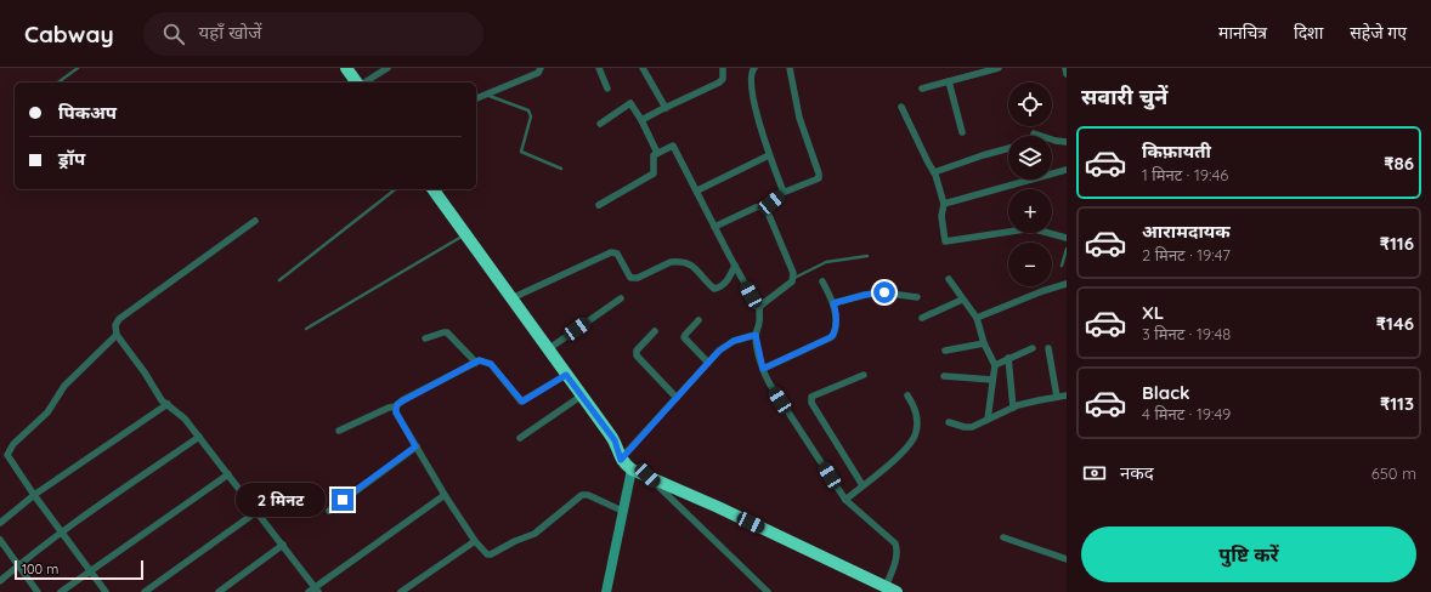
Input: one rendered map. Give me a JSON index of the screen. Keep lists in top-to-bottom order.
{
  "scale_bar": "100 m",
  "page": {
    "header": "Cabway",
    "search": "यहाँ खोजें",
    "nav": ["मानचित्र", "दिशा", "सहेजे गए"],
    "heading": "सवारी चुनें",
    "map_buttons": ["+", "−"],
    "banner": ["पिकअप", "ड्रॉप"],
    "list": [
      {
        "name": "किफ़ायती",
        "note": "1 मिनट · 19:46",
        "value": "₹86"
      },
      {
        "name": "आरामदायक",
        "note": "2 मिनट · 19:47",
        "value": "₹116"
      },
      {
        "name": "XL",
        "note": "3 मिनट · 19:48",
        "value": "₹146"
      },
      {
        "name": "Black",
        "note": "4 मिनट · 19:49",
        "value": "₹113"
      }
    ],
    "pay": ["नकद", "650 m"],
    "bubble": "2 मिनट",
    "buttons": "पुष्टि करें",
    "scale": "100 m"
  }
}
